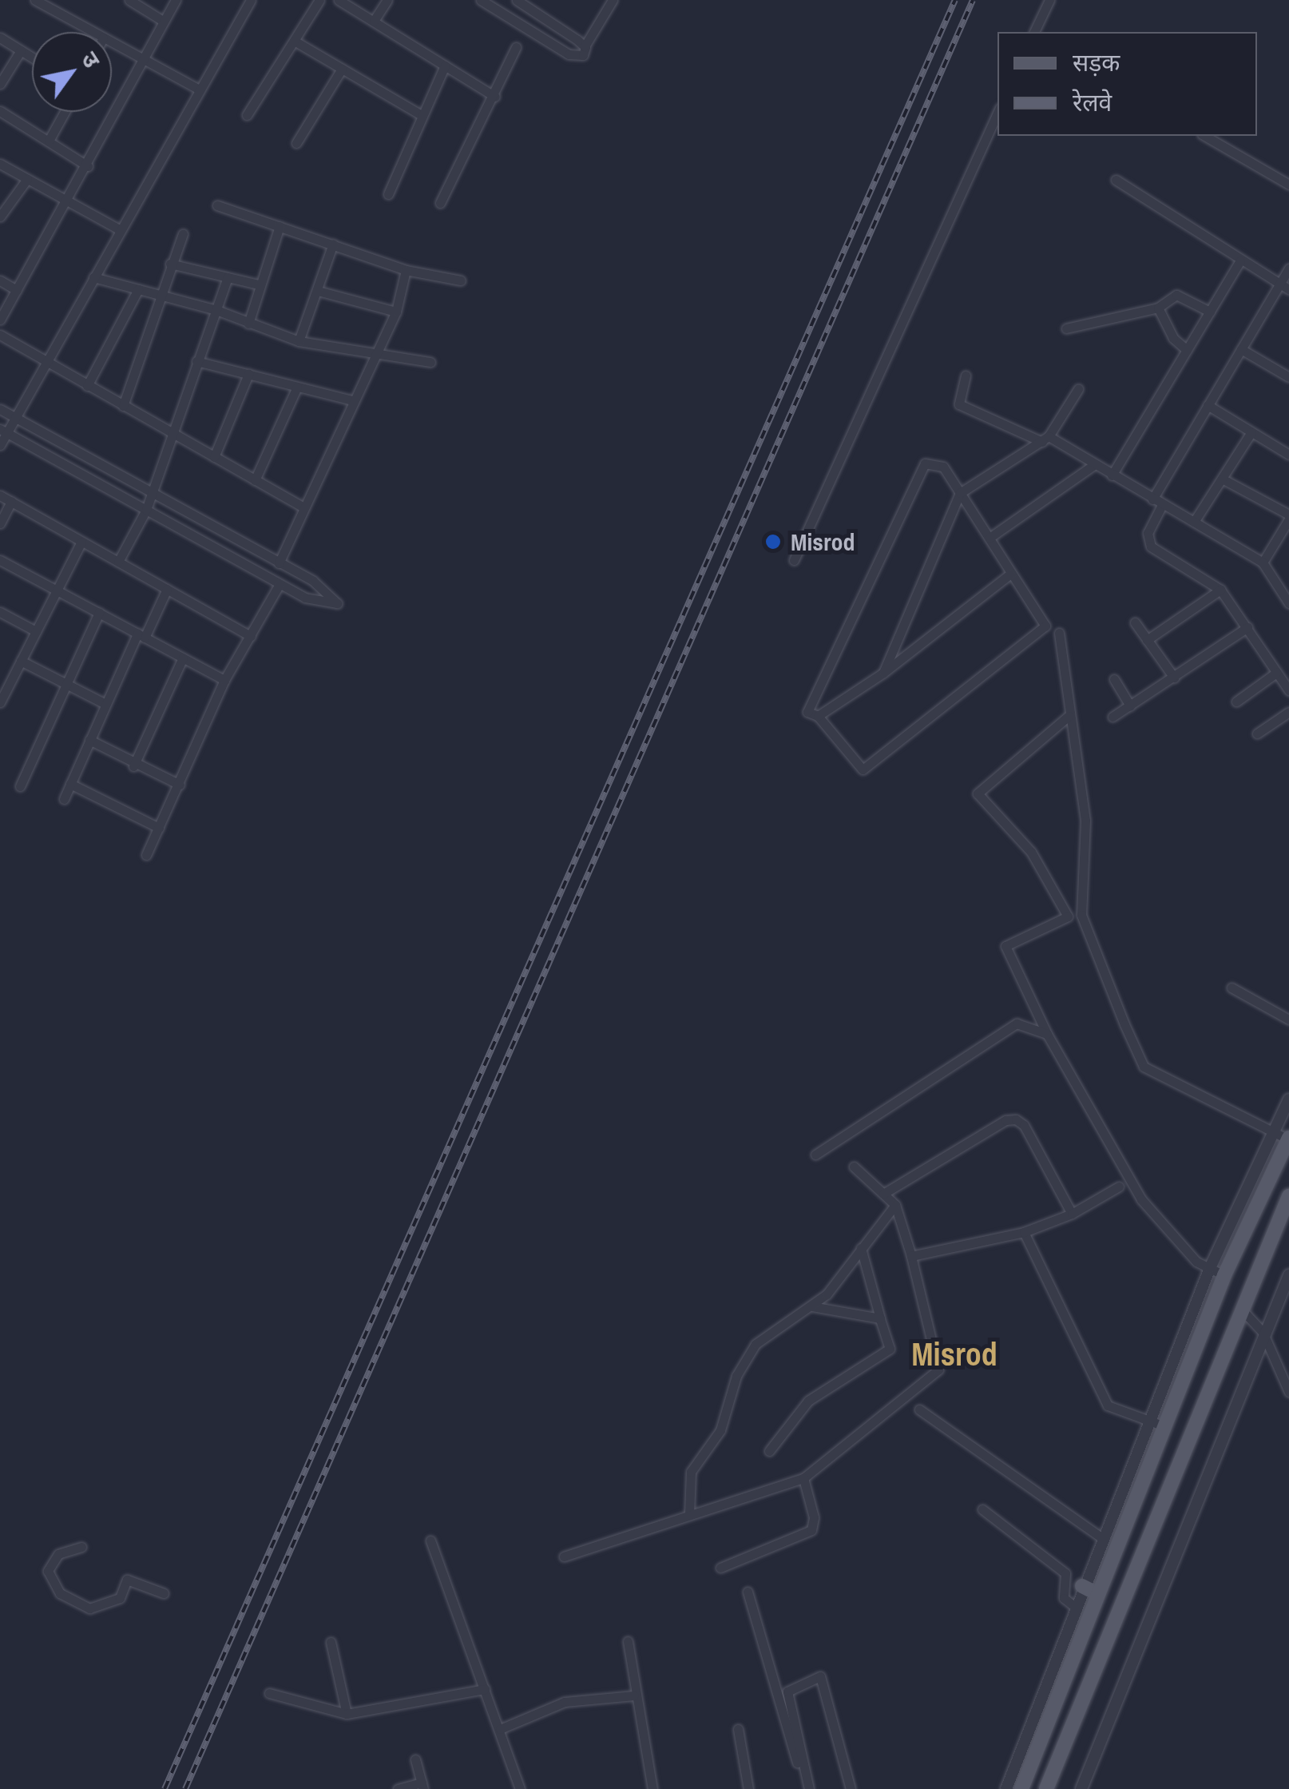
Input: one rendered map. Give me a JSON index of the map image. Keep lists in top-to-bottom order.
{
  "districts": ["Misrod"],
  "places": ["Misrod"],
  "legend": ["सड़क", "रेलवे"],
  "north": "top right"
}
